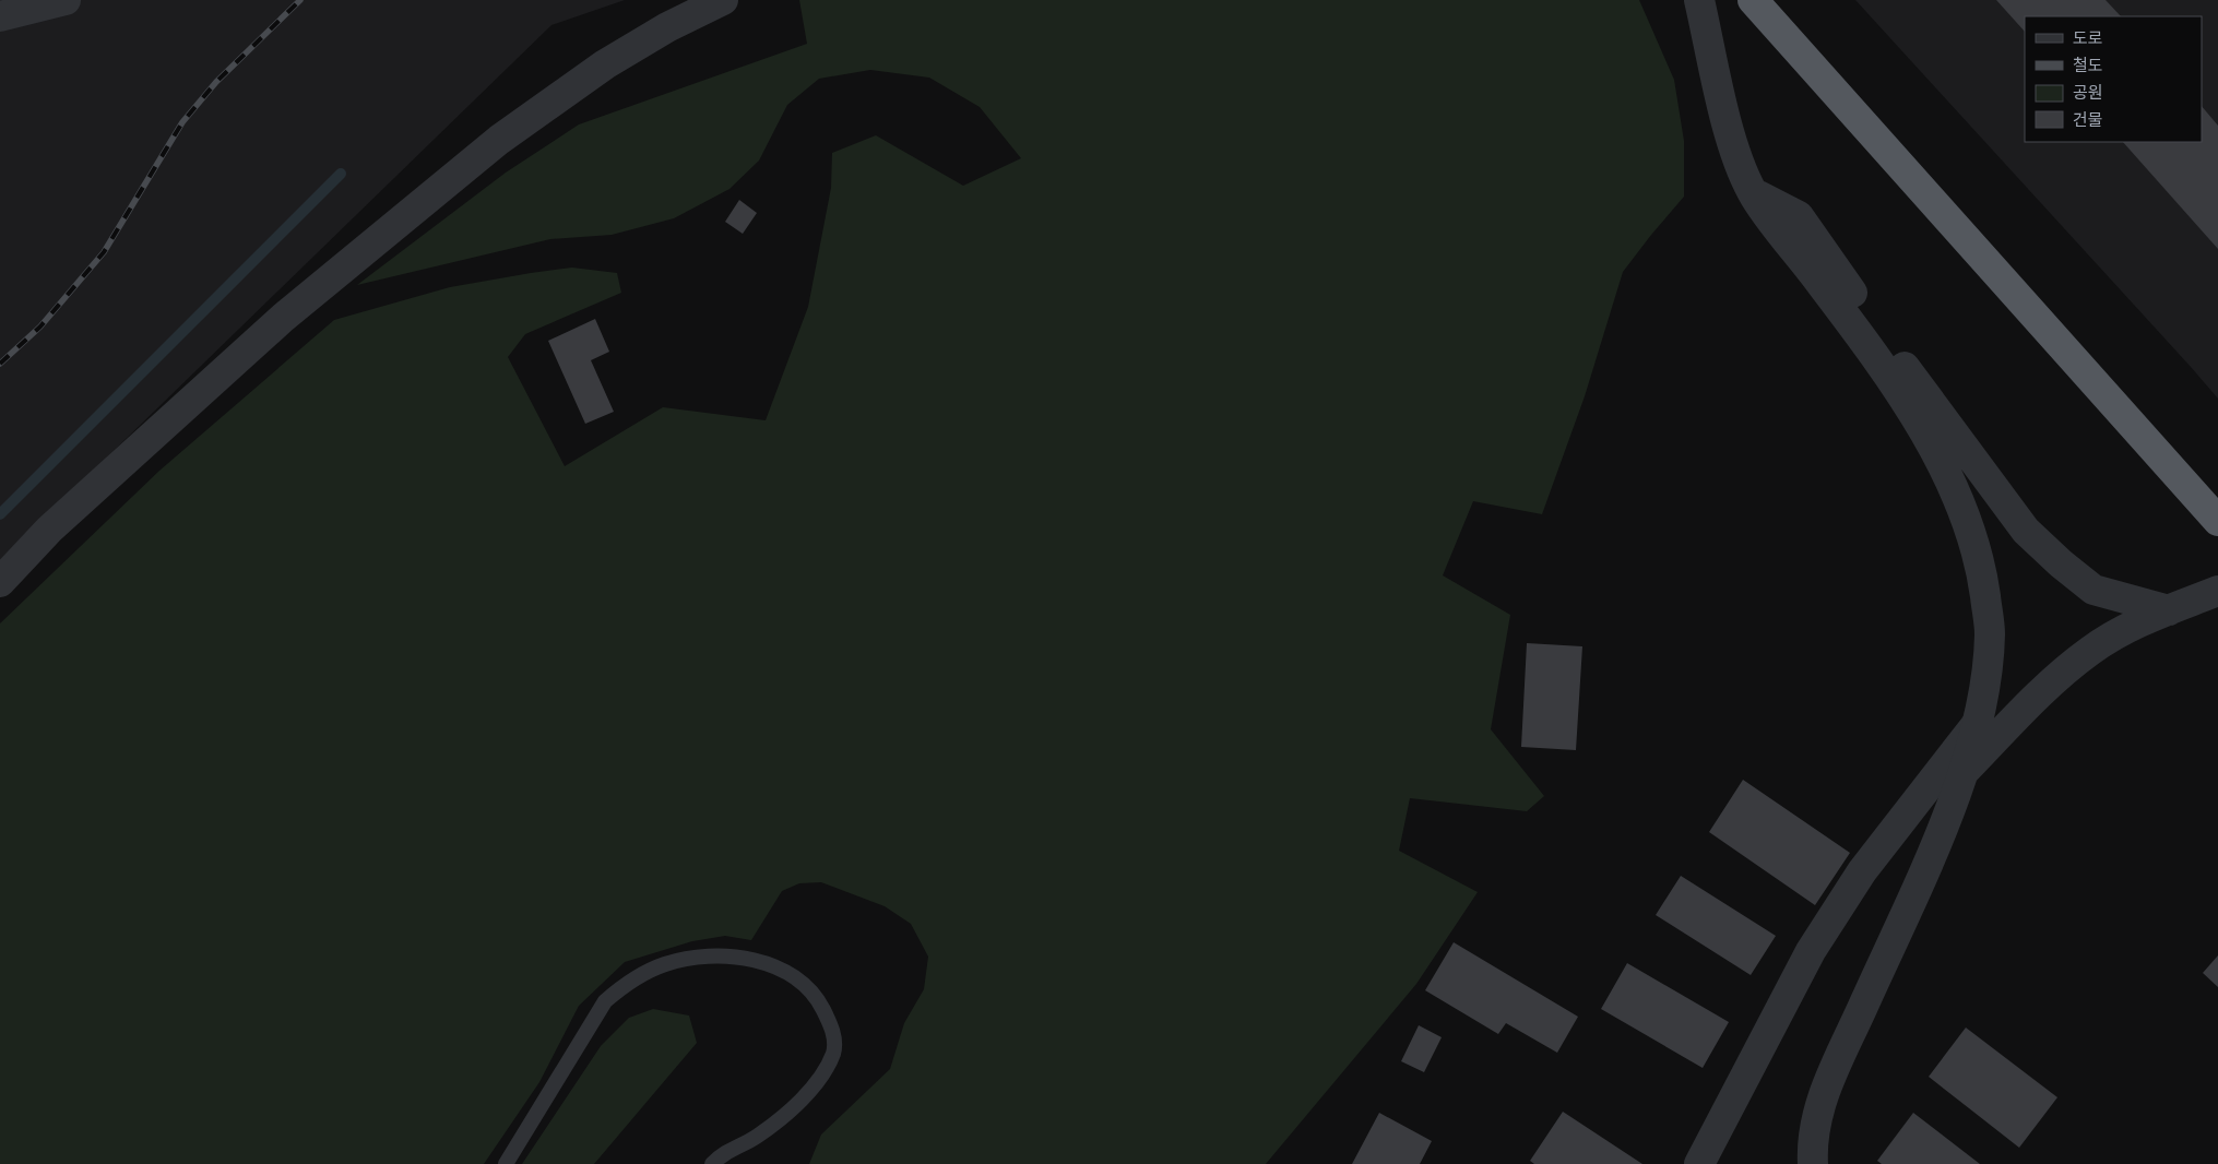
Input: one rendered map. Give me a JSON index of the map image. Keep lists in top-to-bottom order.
{
  "legend": [
    "도로",
    "철도",
    "공원",
    "건물"
  ]
}
